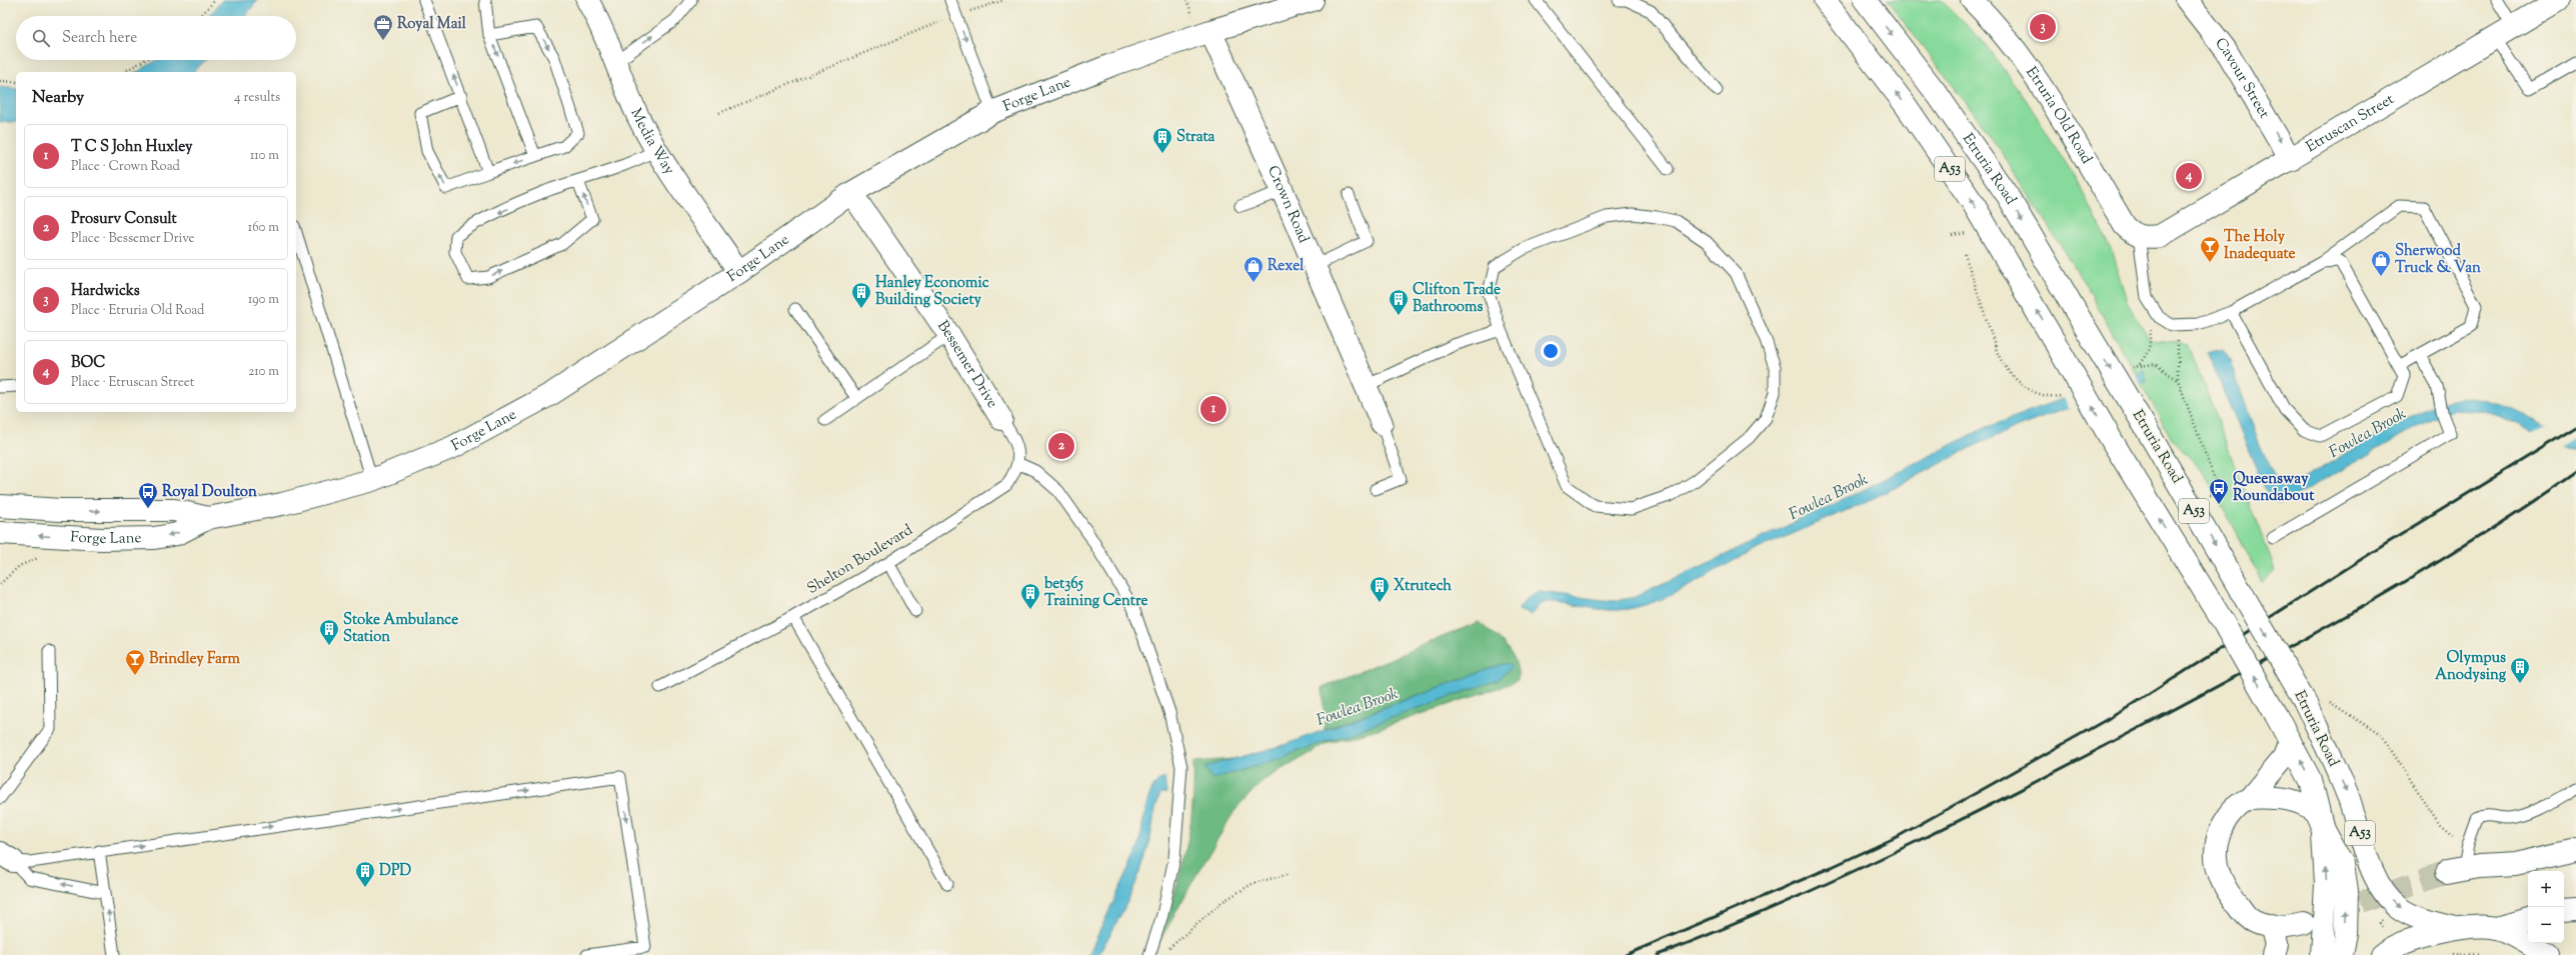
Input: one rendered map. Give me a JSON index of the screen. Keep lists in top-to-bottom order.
{
  "streets": {
    "main road": [
      "Cavour Street",
      "Forge Lane",
      "Etruria Old Road",
      "Etruscan Street",
      "Media Way",
      "A53",
      "Etruria Road",
      "Crown Road",
      "Bessemer Drive"
    ],
    "lane": ["Shelton Boulevard"]
  },
  "crossings": [
    ["Cavour Street", "Etruscan Street"],
    ["Forge Lane", "Media Way"],
    ["Forge Lane", "Crown Road"],
    ["Forge Lane", "Bessemer Drive"],
    ["Etruria Old Road", "Etruscan Street"],
    ["A53", "Etruria Road"]
  ],
  "one_way": ["Cavour Street"],
  "water": ["Fowlea Brook"],
  "places": {
    "office": ["Royal Mail"],
    "building": [
      "Strata",
      "Hanley Economic Building Society",
      "Clifton Trade Bathrooms",
      "Xtrutech",
      "bet365 Training Centre",
      "Stoke Ambulance Station",
      "Olympus Anodysing",
      "DPD"
    ],
    "bar": ["The Holy Inadequate", "Brindley Farm"],
    "shop": ["Sherwood Truck & Van", "Rexel"],
    "bus stop": ["Queensway Roundabout", "Royal Doulton"]
  },
  "page": {
    "pins": [
      "3",
      "4",
      "1",
      "2"
    ],
    "search": "Search here",
    "heading": ["Nearby", "4 results"],
    "list": [
      {
        "mark": "1",
        "name": "T C S John Huxley",
        "note": "Place · Crown Road",
        "value": "110 m"
      },
      {
        "mark": "2",
        "name": "Prosurv Consult",
        "note": "Place · Bessemer Drive",
        "value": "160 m"
      },
      {
        "mark": "3",
        "name": "Hardwicks",
        "note": "Place · Etruria Old Road",
        "value": "190 m"
      },
      {
        "mark": "4",
        "name": "BOC",
        "note": "Place · Etruscan Street",
        "value": "210 m"
      }
    ],
    "map_buttons": ["+", "−"]
  }
}
